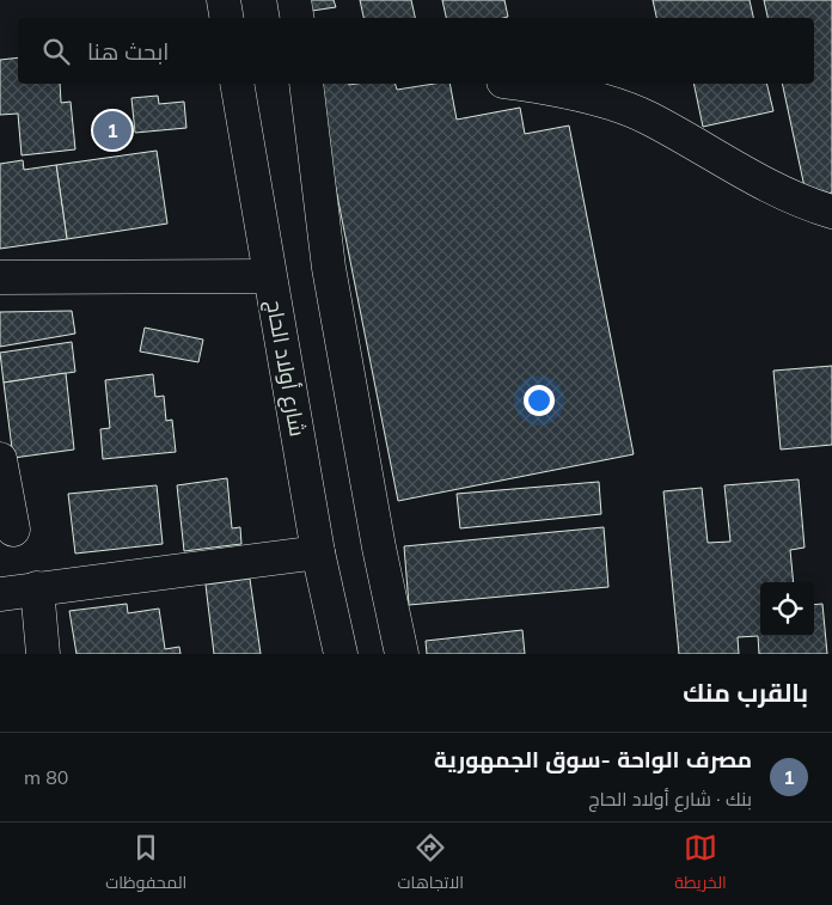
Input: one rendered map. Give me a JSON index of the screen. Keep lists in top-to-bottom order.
{
  "streets": {
    "main road": ["شارع أولاد الحاج"]
  },
  "page": {
    "search": "ابحث هنا",
    "pins": "1",
    "heading": "بالقرب منك",
    "list": [
      {
        "mark": "1",
        "name": "مصرف الواحة -سوق الجمهورية",
        "note": "بنك · شارع أولاد الحاج",
        "value": "80 m"
      }
    ],
    "nav": ["الخريطة", "الاتجاهات", "المحفوظات"]
  }
}
